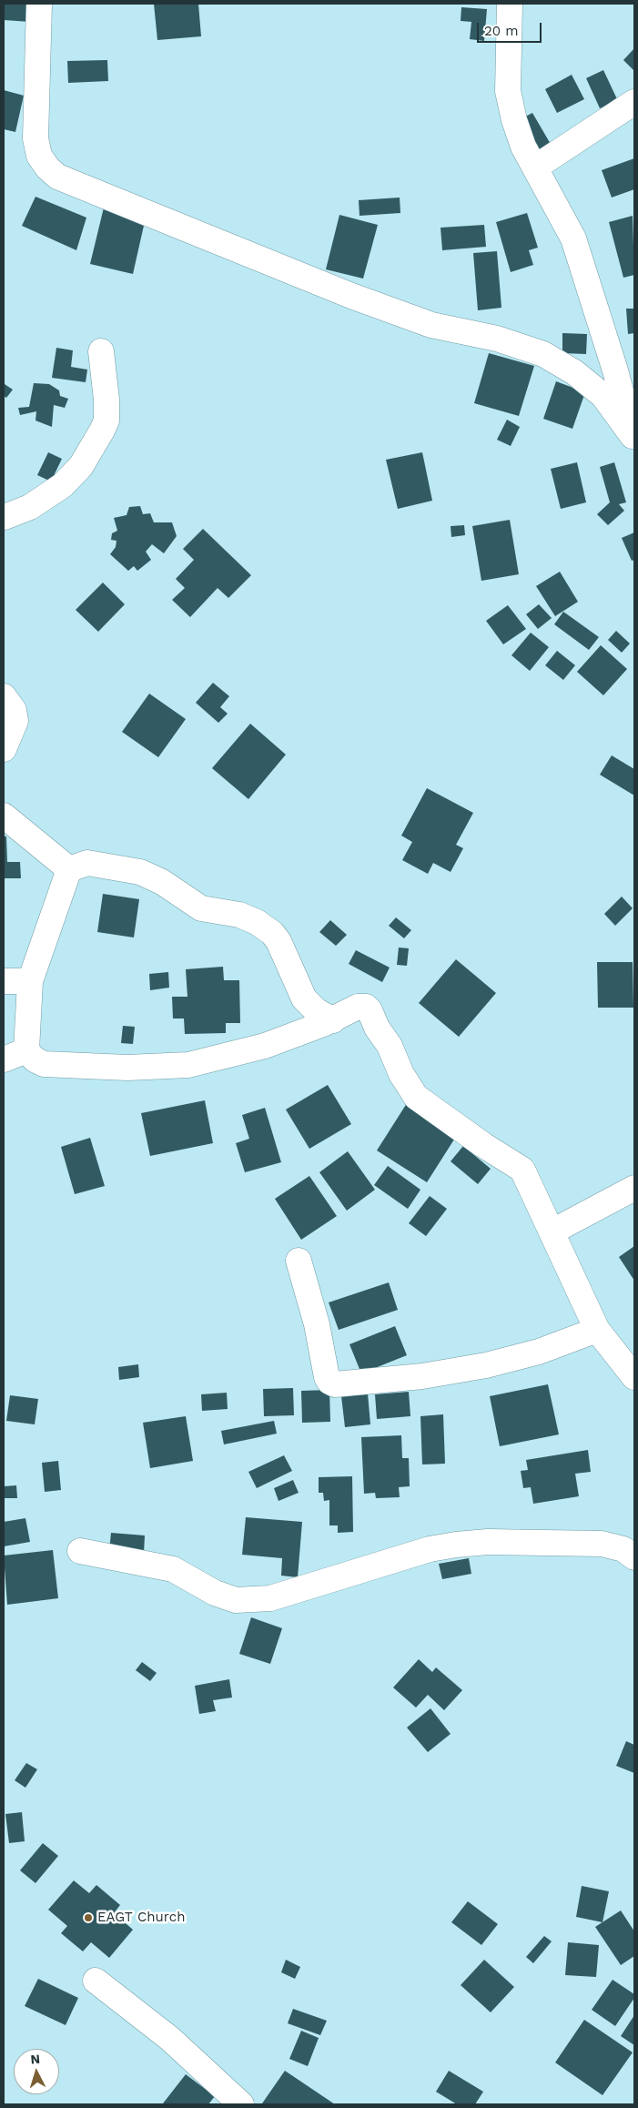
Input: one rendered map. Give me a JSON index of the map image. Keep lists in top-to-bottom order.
{
  "places": ["EAGT Church"],
  "scale_bar": "20 m",
  "north": "top"
}
